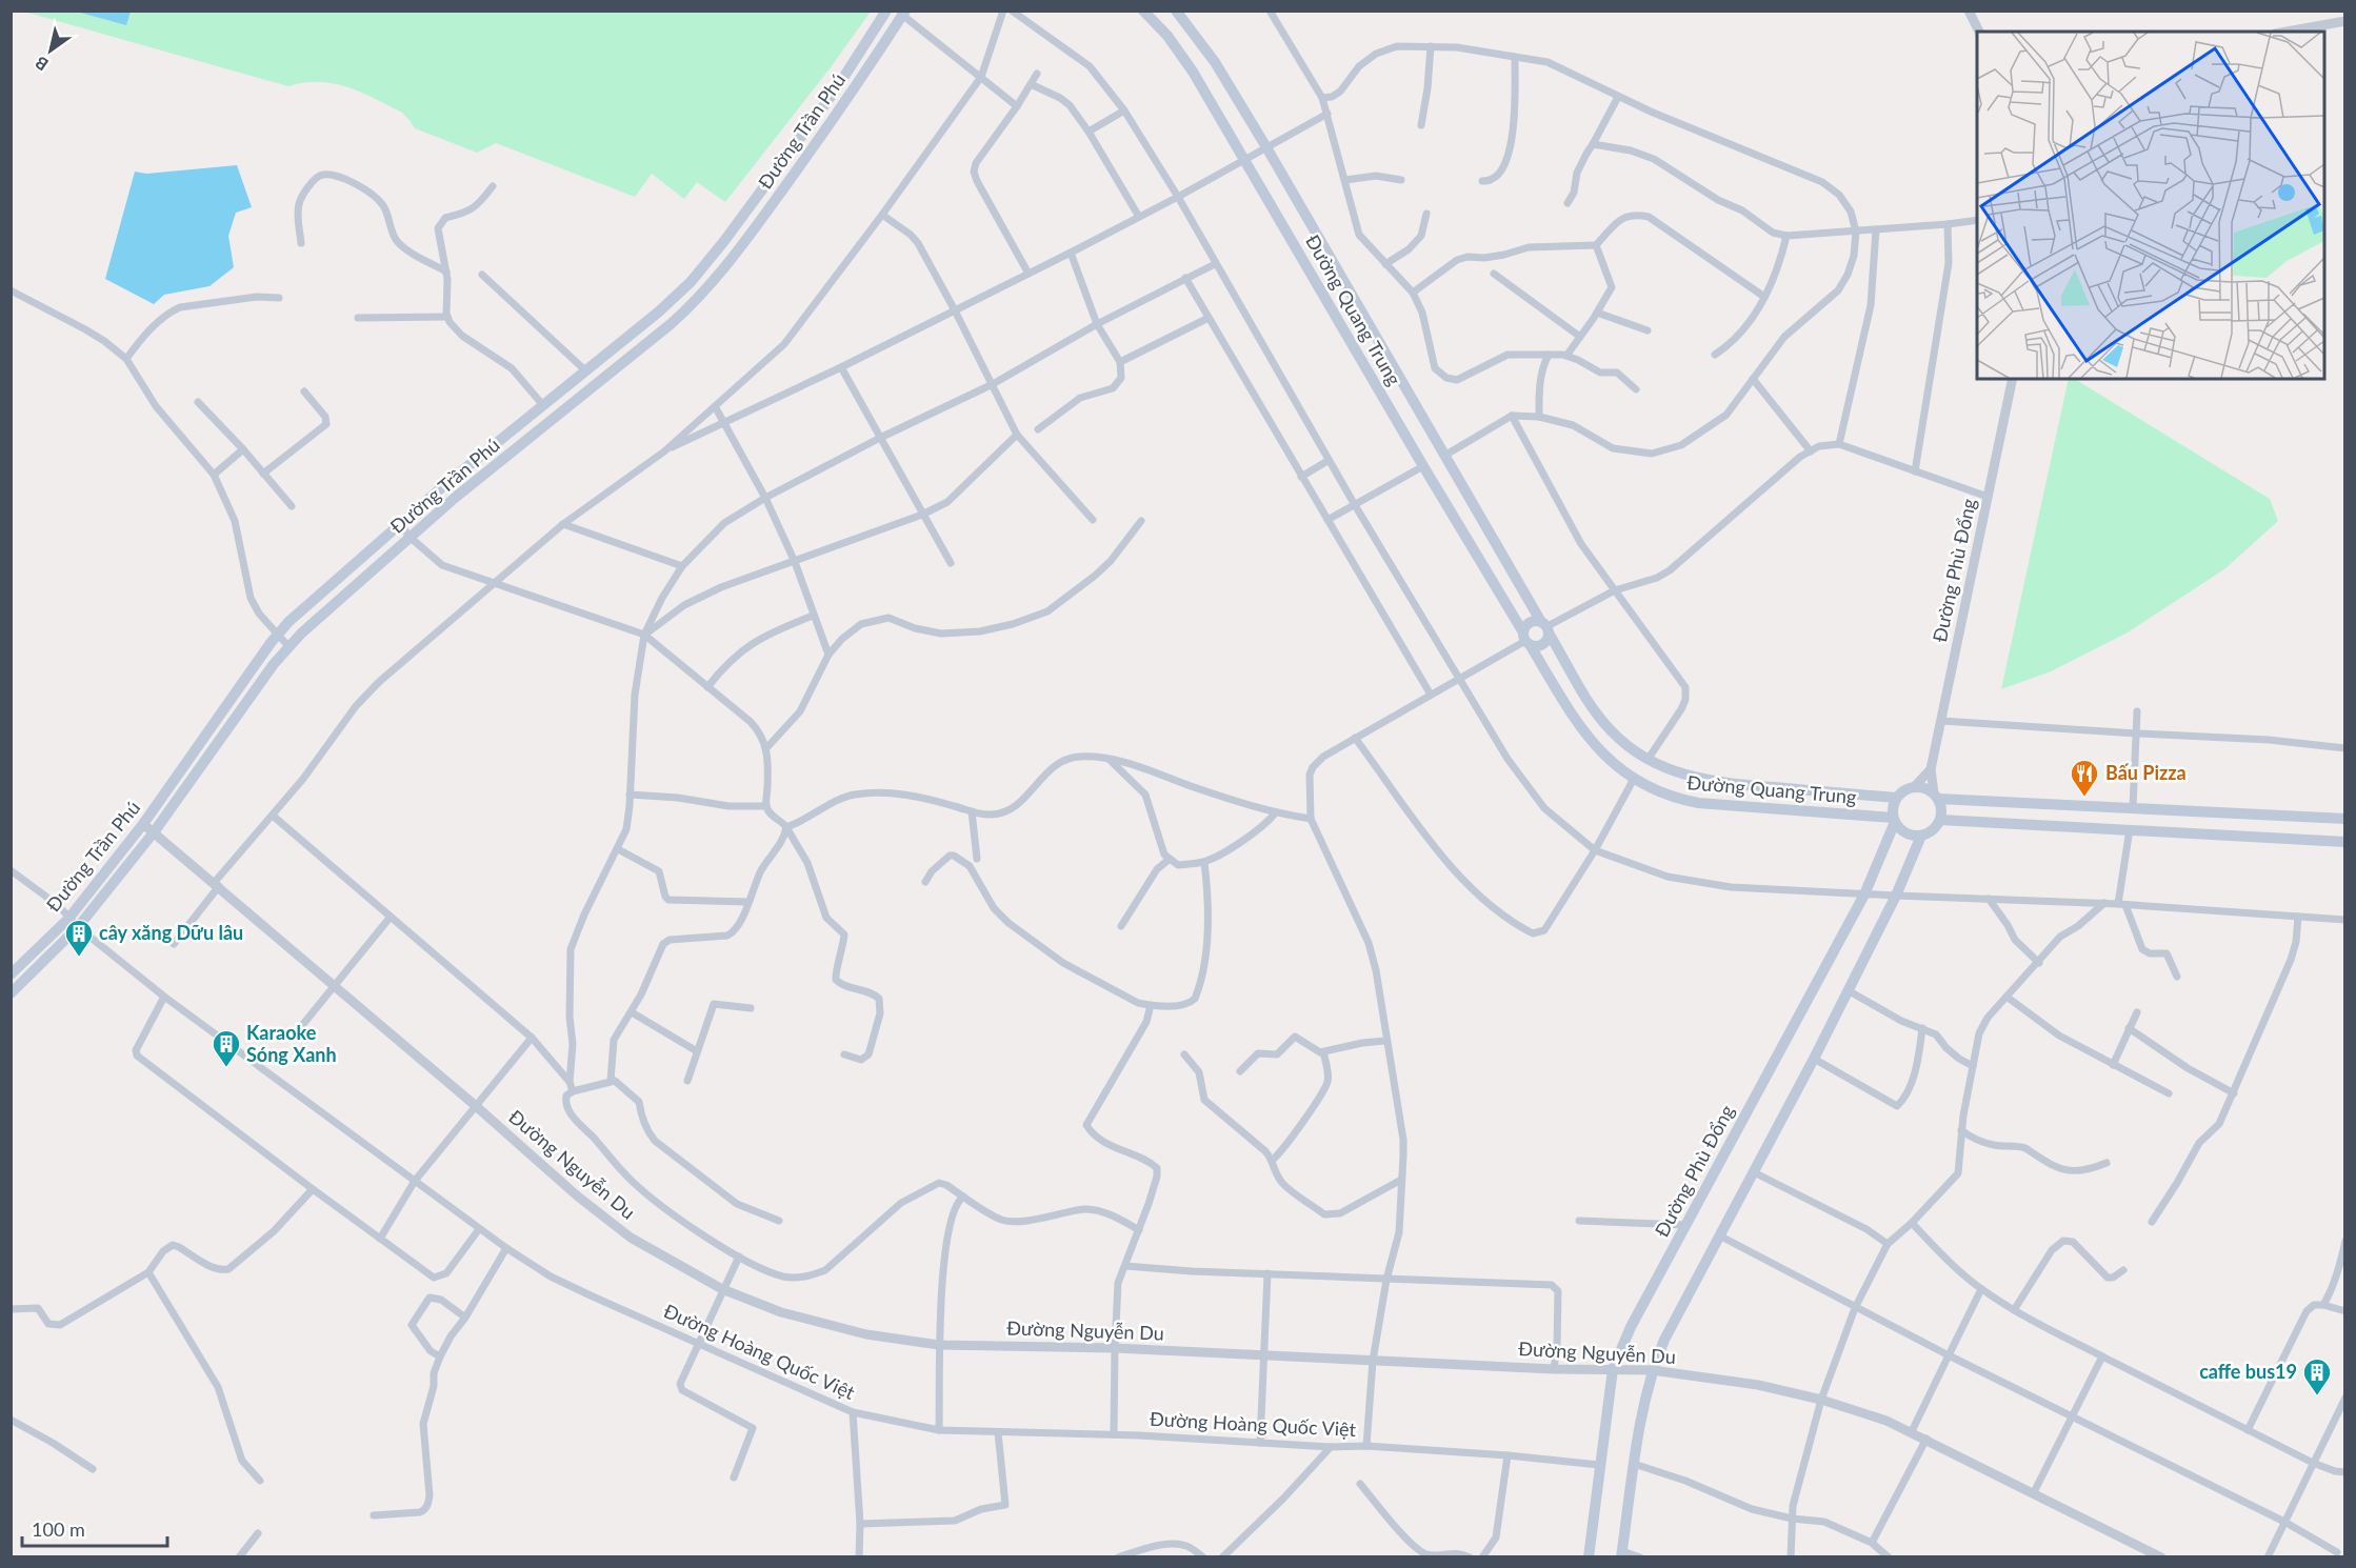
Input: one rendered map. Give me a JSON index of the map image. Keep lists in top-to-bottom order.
{
  "streets": {
    "main road": ["Đường Trần Phú", "Đường Quang Trung", "Đường Phù Đổng"],
    "street": ["Đường Nguyễn Du", "Đường Hoàng Quốc Việt"]
  },
  "crossings": [
    ["Đường Trần Phú", "Đường Nguyễn Du"],
    ["Đường Trần Phú", "Đường Hoàng Quốc Việt"],
    ["Đường Quang Trung", "Đường Phù Đổng"],
    ["Đường Phù Đổng", "Đường Nguyễn Du"],
    ["Đường Phù Đổng", "Đường Hoàng Quốc Việt"]
  ],
  "places": {
    "restaurant": ["Bấu Pizza"],
    "building": ["cây xăng Dữu lâu", "Karaoke Sóng Xanh", "caffe bus19"]
  },
  "scale_bar": "100 m",
  "north": "bottom left"
}
